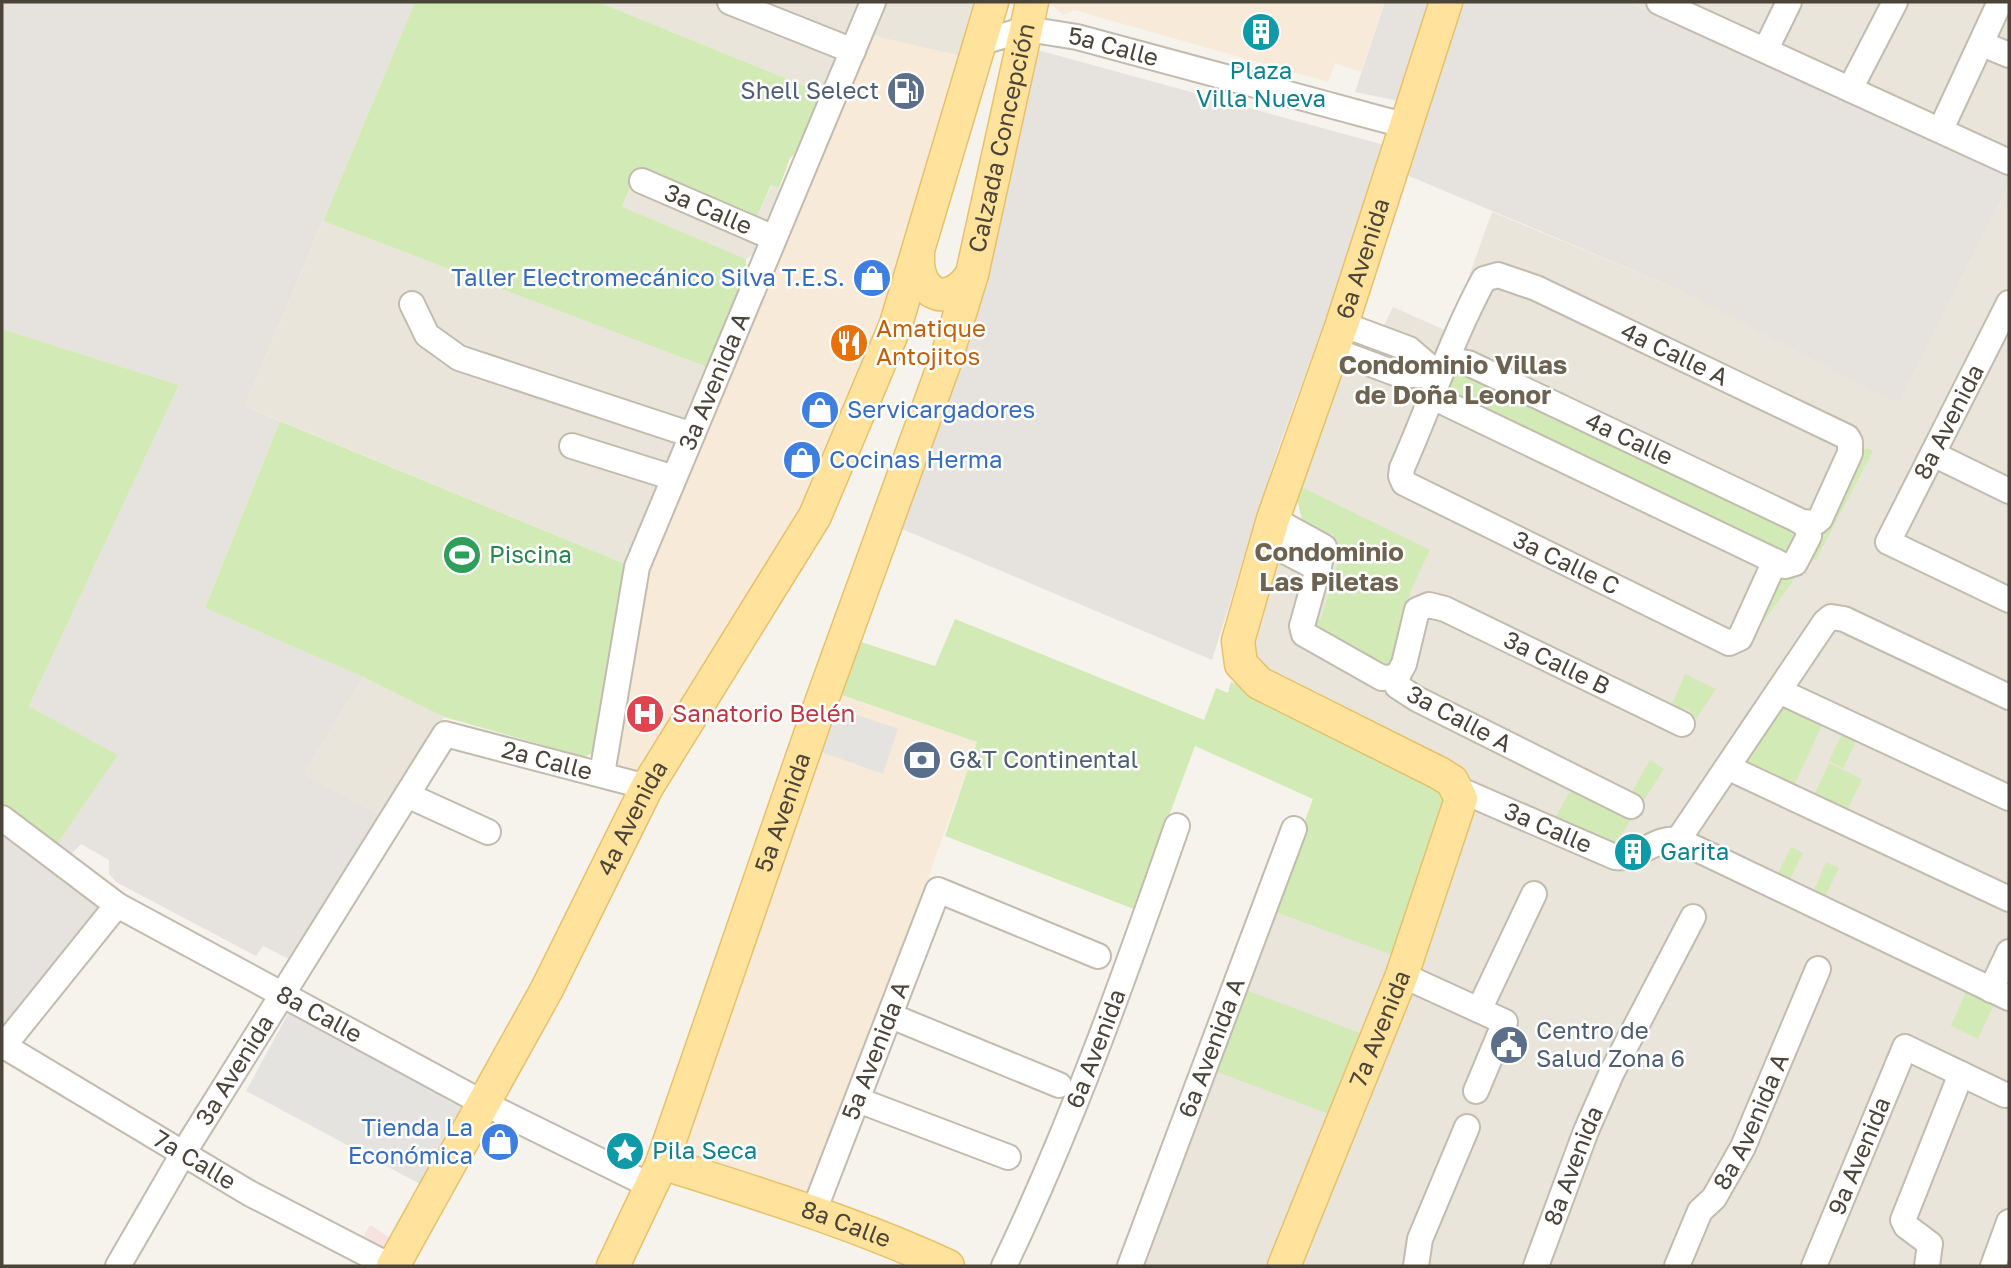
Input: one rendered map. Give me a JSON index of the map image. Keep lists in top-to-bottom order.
{
  "streets": {
    "main road": [
      "Calzada Concepción",
      "3a Calle",
      "6a Avenida",
      "5a Avenida",
      "4a Avenida",
      "8a Calle",
      "7a Avenida"
    ],
    "street": [
      "5a Calle",
      "4a Calle A",
      "3a Avenida A",
      "8a Avenida",
      "4a Calle",
      "3a Calle C",
      "3a Calle B",
      "3a Calle A",
      "2a Calle",
      "6a Avenida A",
      "5a Avenida A",
      "3a Avenida",
      "8a Avenida A",
      "9a Avenida",
      "7a Calle"
    ]
  },
  "crossings": [
    ["5a Calle", "Calzada Concepción"],
    ["5a Calle", "6a Avenida"],
    ["Calzada Concepción", "5a Avenida"],
    ["Calzada Concepción", "4a Avenida"],
    ["3a Calle", "6a Avenida"],
    ["3a Calle", "3a Avenida A"],
    ["3a Calle", "7a Avenida"],
    ["6a Avenida", "4a Calle"],
    ["6a Avenida", "3a Calle A"],
    ["4a Calle A", "4a Calle"],
    ["4a Calle A", "3a Calle C"],
    ["3a Avenida A", "2a Calle"],
    ["4a Calle", "3a Calle C"],
    ["3a Calle B", "3a Calle A"],
    ["2a Calle", "4a Avenida"],
    ["2a Calle", "3a Avenida"],
    ["5a Avenida", "8a Calle"],
    ["4a Avenida", "8a Calle"],
    ["4a Avenida", "7a Calle"],
    ["8a Calle", "5a Avenida A"],
    ["8a Calle", "3a Avenida"],
    ["3a Avenida", "7a Calle"]
  ],
  "districts": ["Condominio Villas de Doña Leonor", "Condominio Las Piletas"],
  "places": {
    "building": ["Plaza Villa Nueva", "Garita"],
    "fuel station": ["Shell Select"],
    "shop": [
      "Taller Electromecánico Silva T.E.S.",
      "Servicargadores",
      "Cocinas Herma",
      "Tienda La Económica"
    ],
    "restaurant": ["Amatique Antojitos"],
    "sports": ["Piscina"],
    "hospital": ["Sanatorio Belén"],
    "bank": ["G&T Continental"],
    "public building": ["Centro de Salud Zona 6"],
    "place": ["Pila Seca"]
  }
}
